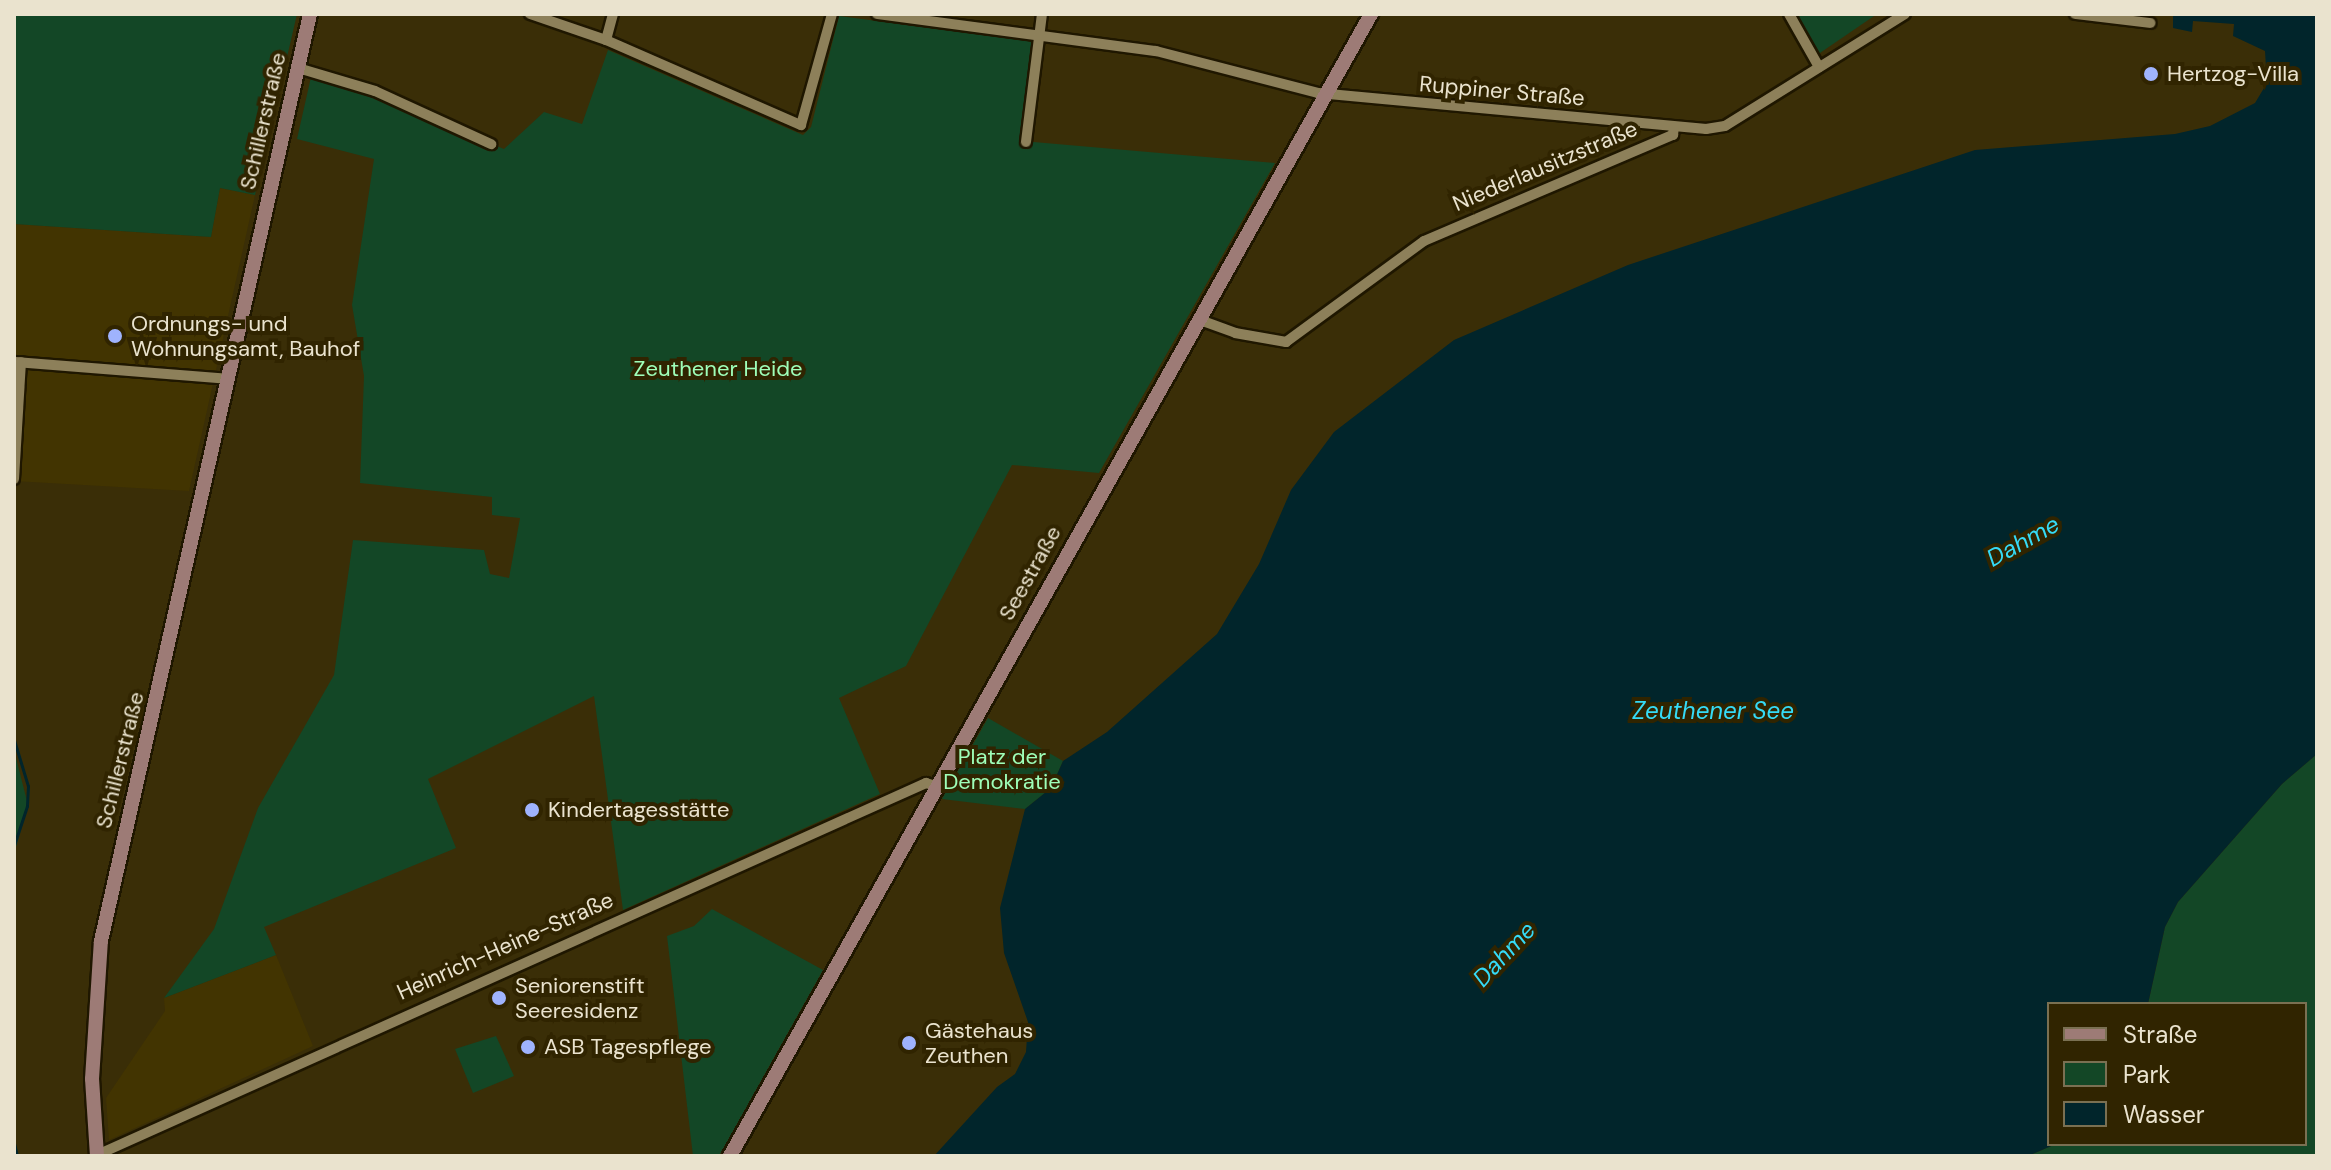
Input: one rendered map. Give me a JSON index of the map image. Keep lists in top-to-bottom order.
{
  "streets": {
    "main road": ["Schillerstraße", "Seestraße"],
    "street": ["Ruppiner Straße", "Niederlausitzstraße", "Heinrich-Heine-Straße"]
  },
  "crossings": [
    ["Ruppiner Straße", "Niederlausitzstraße"],
    ["Ruppiner Straße", "Seestraße"],
    ["Schillerstraße", "Heinrich-Heine-Straße"],
    ["Niederlausitzstraße", "Seestraße"],
    ["Seestraße", "Heinrich-Heine-Straße"]
  ],
  "water": ["Dahme", "Zeuthener See"],
  "parks": ["Zeuthener Heide", "Platz der Demokratie"],
  "places": [
    "Hertzog-Villa",
    "Ordnungs- und Wohnungsamt, Bauhof",
    "Kindertagesstätte",
    "Seniorenstift Seeresidenz",
    "Gästehaus Zeuthen",
    "ASB Tagespflege"
  ],
  "legend": ["Straße", "Park", "Wasser"]
}
